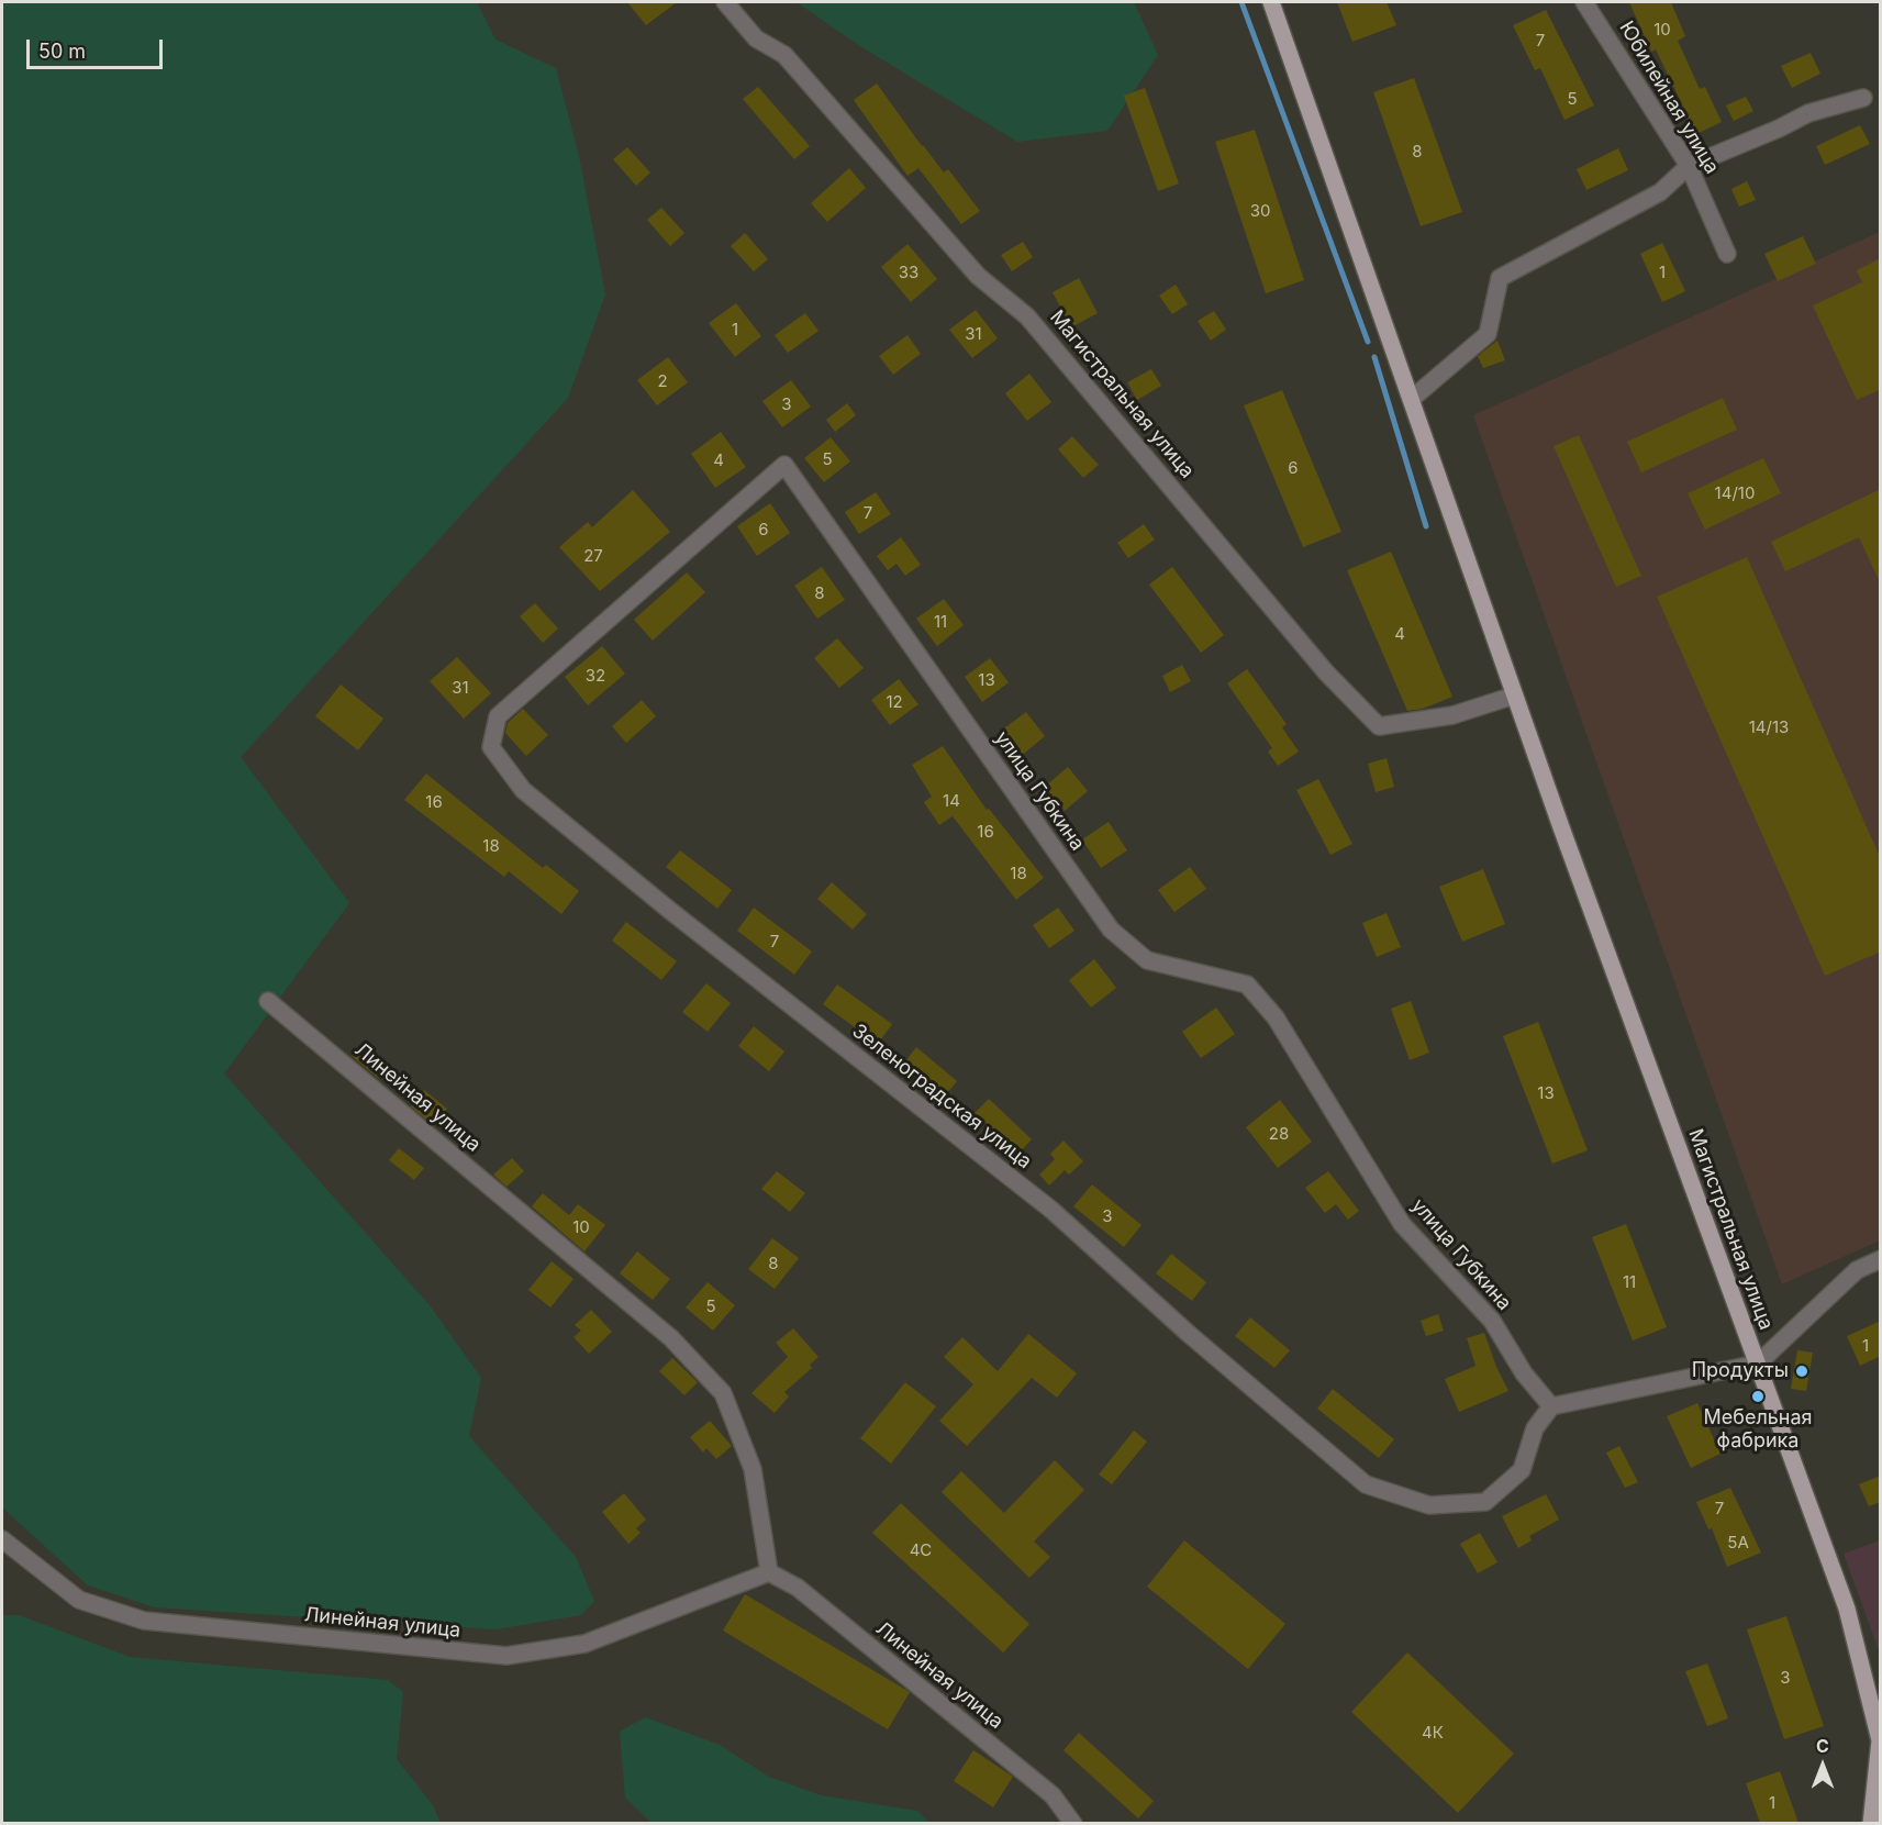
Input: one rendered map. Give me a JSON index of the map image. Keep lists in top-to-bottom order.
{
  "streets": {
    "main road": ["Магистральная улица"],
    "street": [
      "Юбилейная улица",
      "улица Губкина",
      "Зеленоградская улица",
      "Линейная улица"
    ]
  },
  "crossings": [
    ["улица Губкина", "Зеленоградская улица"]
  ],
  "places": ["Продукты", "Мебельная фабрика"],
  "house_numbers": [
    "10",
    "7",
    "5",
    "8",
    "30",
    "33",
    "1",
    "1",
    "31",
    "2",
    "3",
    "5",
    "4",
    "6",
    "14/10",
    "7",
    "6",
    "27",
    "8",
    "11",
    "4",
    "32",
    "13",
    "31",
    "12",
    "14/13",
    "14",
    "16",
    "16",
    "18",
    "18",
    "7",
    "13",
    "28",
    "3",
    "10",
    "8",
    "11",
    "5",
    "1",
    "7",
    "5А",
    "4С",
    "3",
    "4К",
    "1"
  ],
  "scale_bar": "50 m",
  "north": "top"
}
